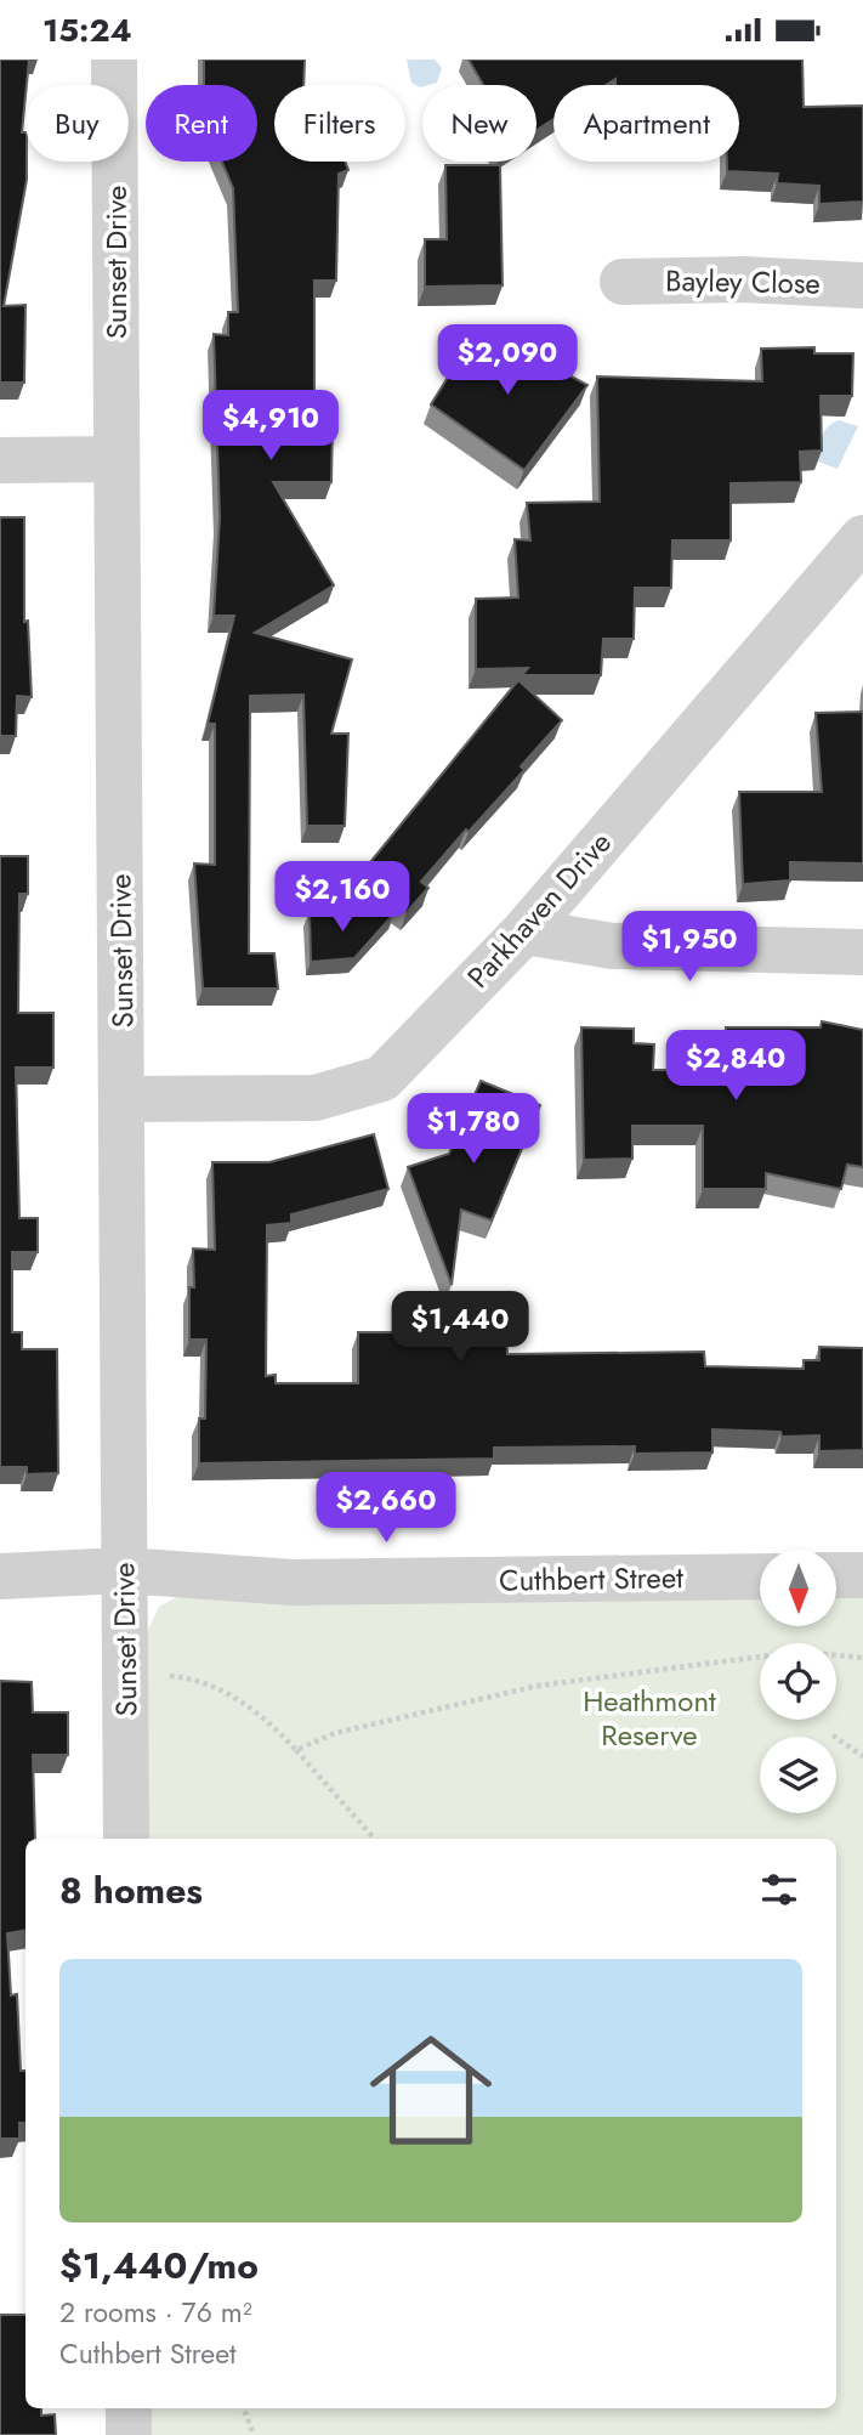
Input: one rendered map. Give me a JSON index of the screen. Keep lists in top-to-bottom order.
{
  "streets": {
    "street": [
      "Sunset Drive",
      "Bayley Close",
      "Parkhaven Drive",
      "Cuthbert Street"
    ]
  },
  "crossings": [
    ["Sunset Drive", "Parkhaven Drive"],
    ["Sunset Drive", "Cuthbert Street"]
  ],
  "parks": ["Heathmont Reserve"],
  "north": "bottom",
  "page": {
    "status": "15:24",
    "chip": [
      "Buy",
      "Rent",
      "Filters",
      "New",
      "Apartment"
    ],
    "price": [
      "$2,090",
      "$4,910",
      "$2,160",
      "$1,950",
      "$2,840",
      "$1,780",
      "$1,440",
      "$2,660"
    ],
    "heading": "8 homes",
    "list": [
      {
        "name": "$1,440/mo",
        "note": "2 rooms · 76 m² · Cuthbert Street"
      }
    ]
  }
}
